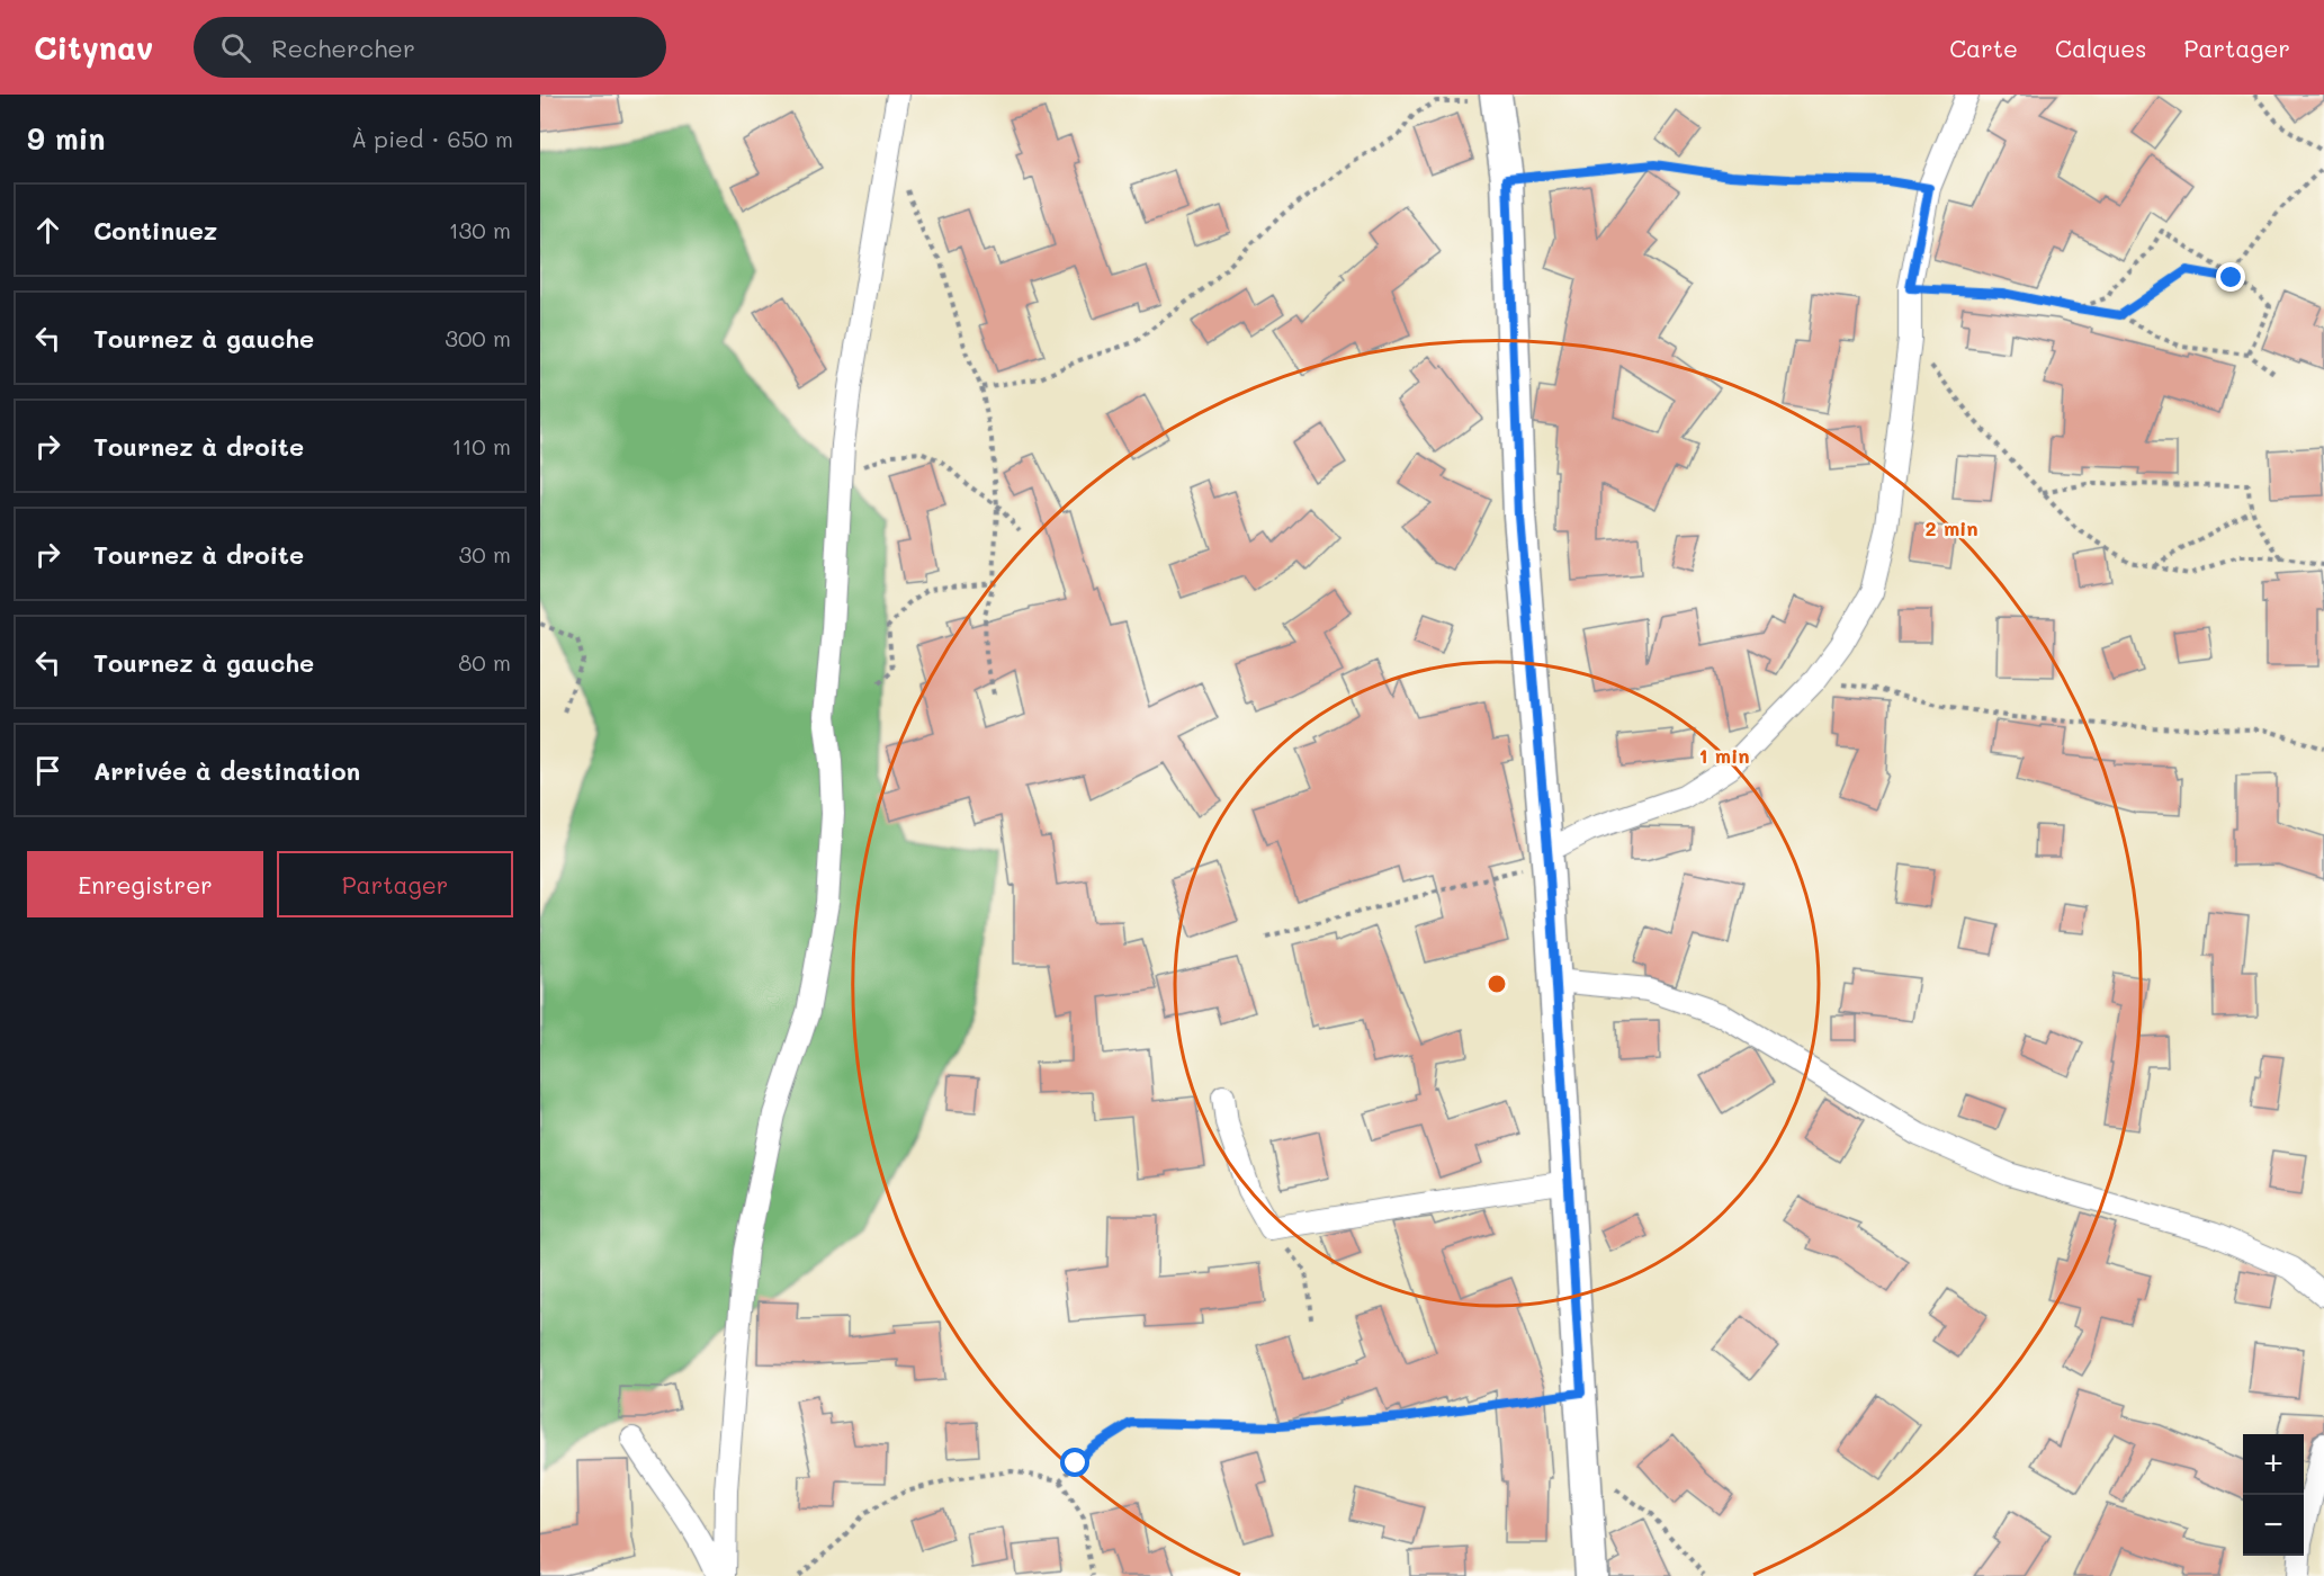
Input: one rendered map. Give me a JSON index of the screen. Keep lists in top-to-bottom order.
{
  "page": {
    "header": "Citynav",
    "search": "Rechercher",
    "nav": ["Carte", "Calques", "Partager"],
    "heading": ["9 min", "À pied · 650 m"],
    "list": [
      ["Continuez", "130 m"],
      ["Tournez à gauche", "300 m"],
      ["Tournez à droite", "110 m"],
      ["Tournez à droite", "30 m"],
      ["Tournez à gauche", "80 m"],
      "Arrivée à destination"
    ],
    "buttons": ["Enregistrer", "Partager"],
    "map_buttons": ["+", "−"]
  },
  "rings": ["2 min", "1 min"]
}
